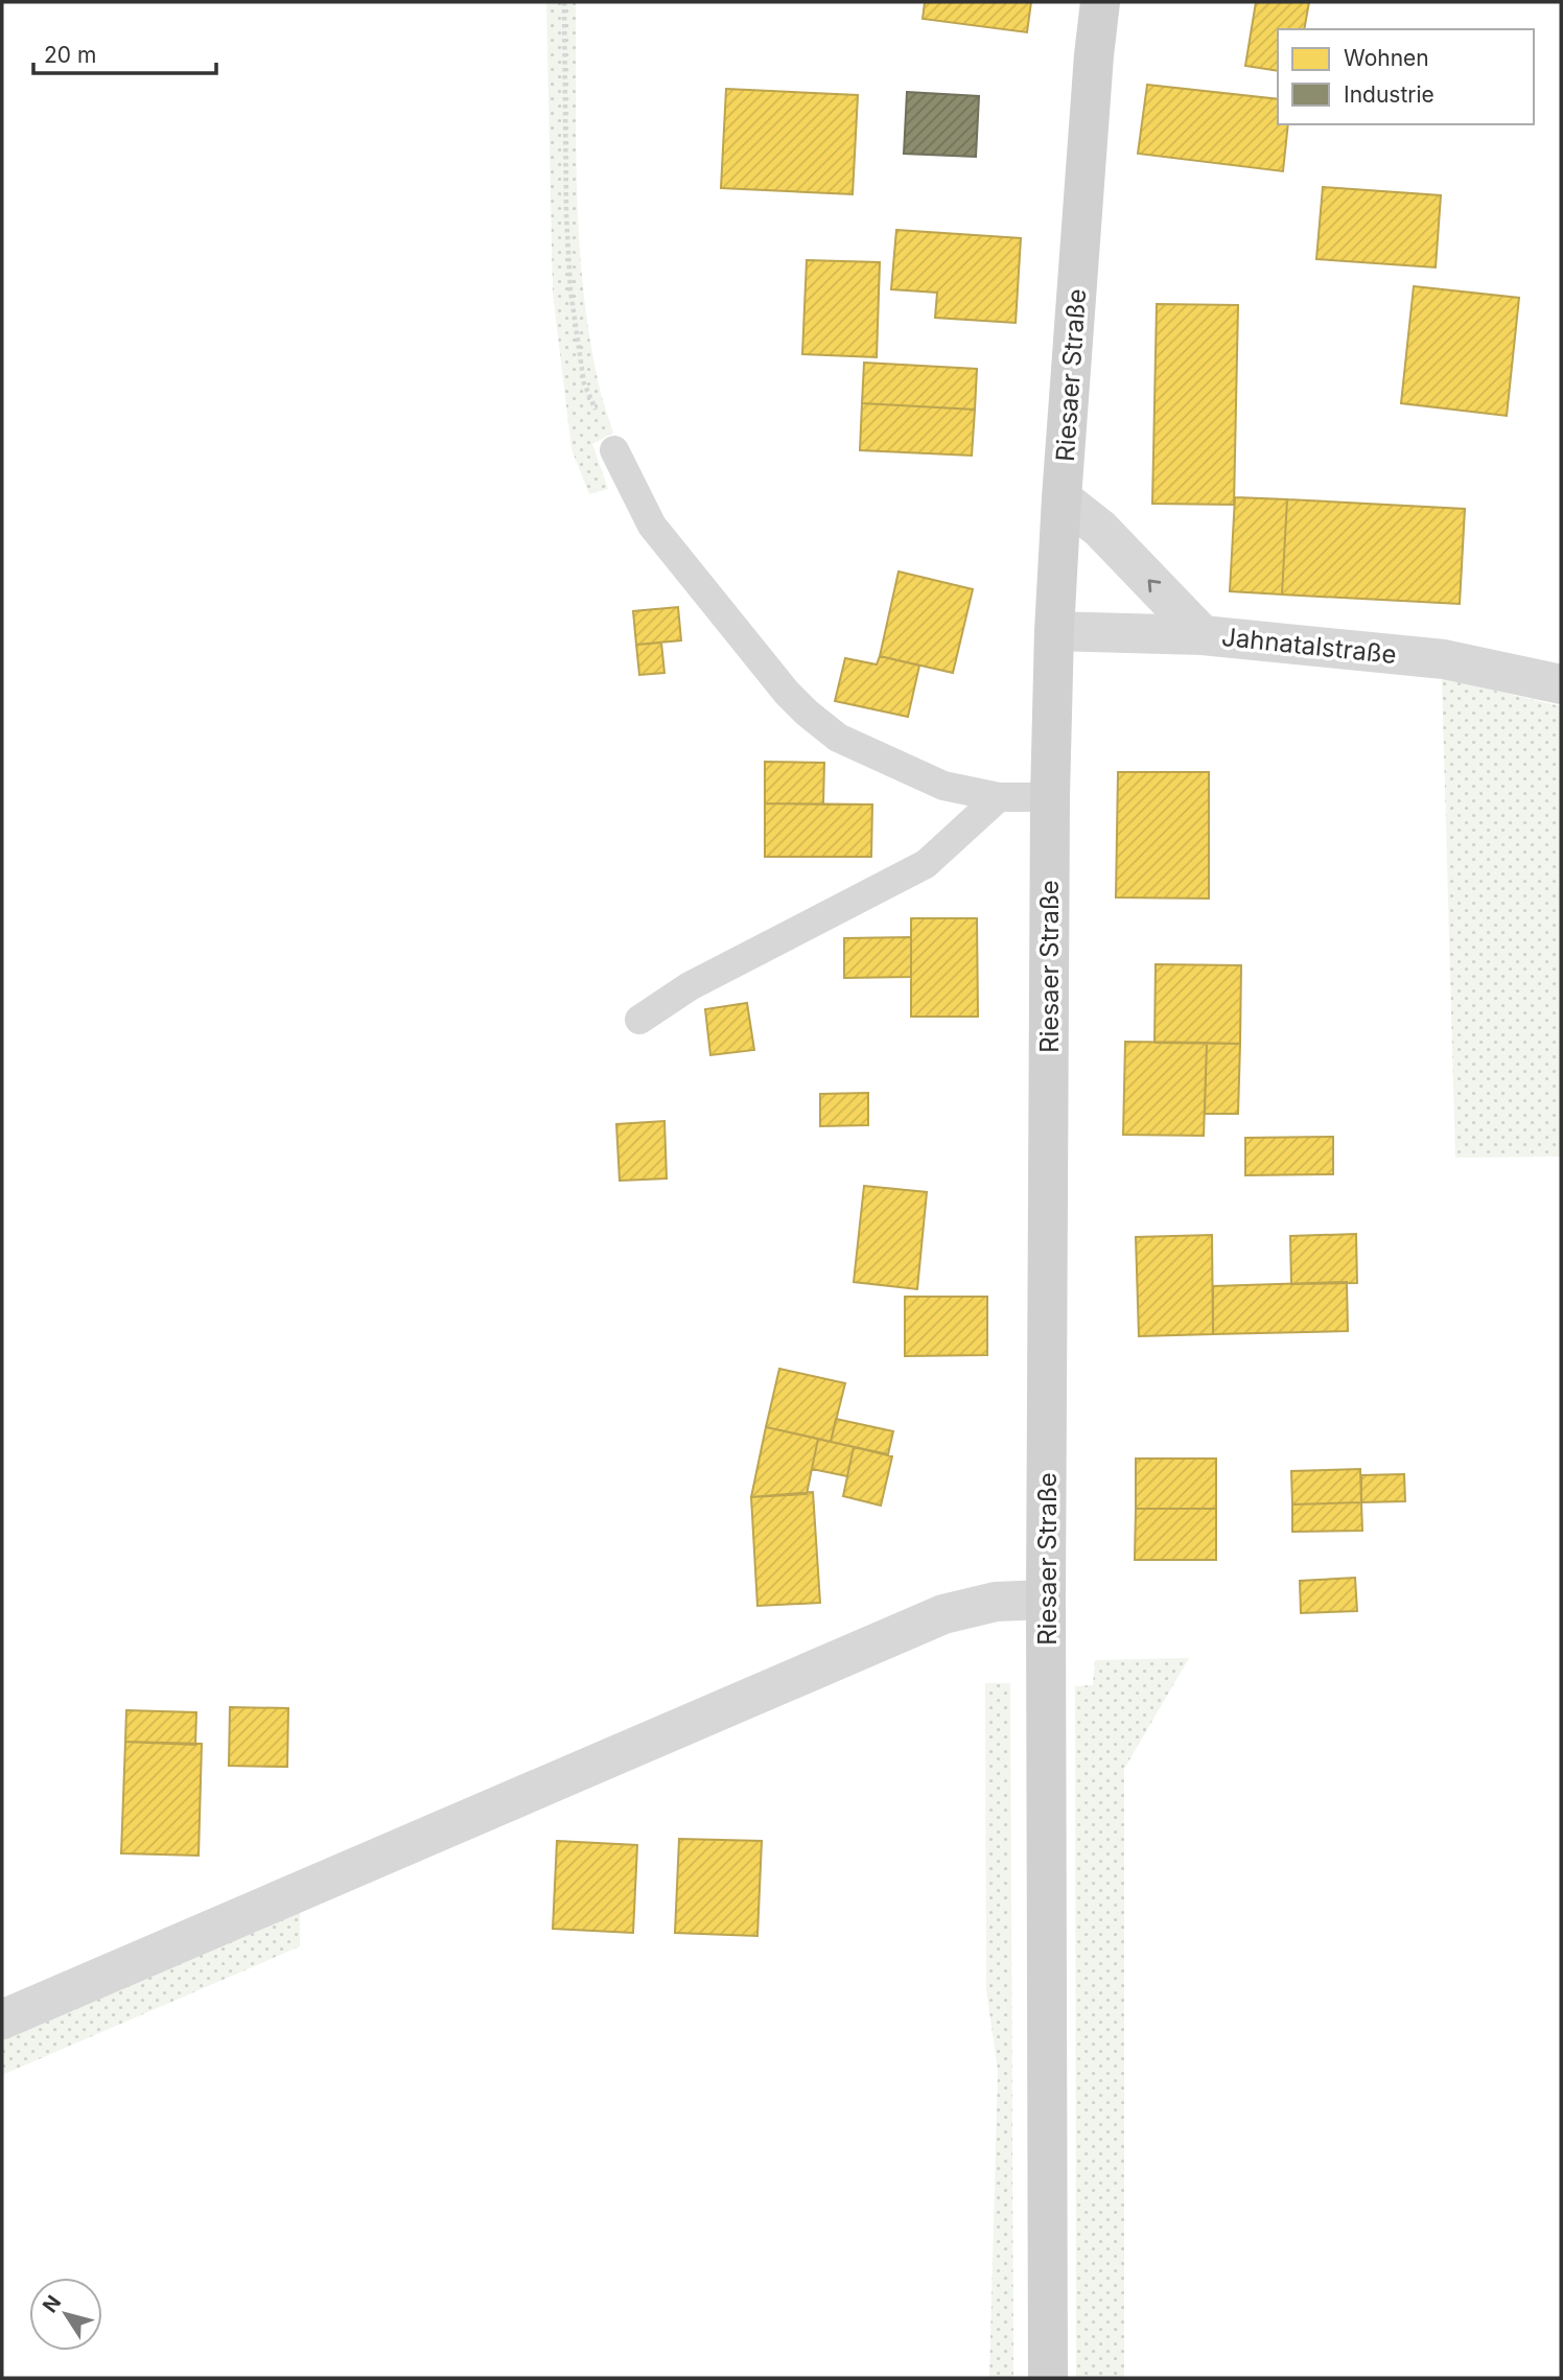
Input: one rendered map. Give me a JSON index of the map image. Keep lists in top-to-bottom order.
{
  "streets": {
    "main road": ["Riesaer Straße"],
    "street": ["Jahnatalstraße"]
  },
  "crossings": [
    ["Riesaer Straße", "Jahnatalstraße"]
  ],
  "legend": ["Wohnen", "Industrie"],
  "scale_bar": "20 m",
  "north": "top left"
}
